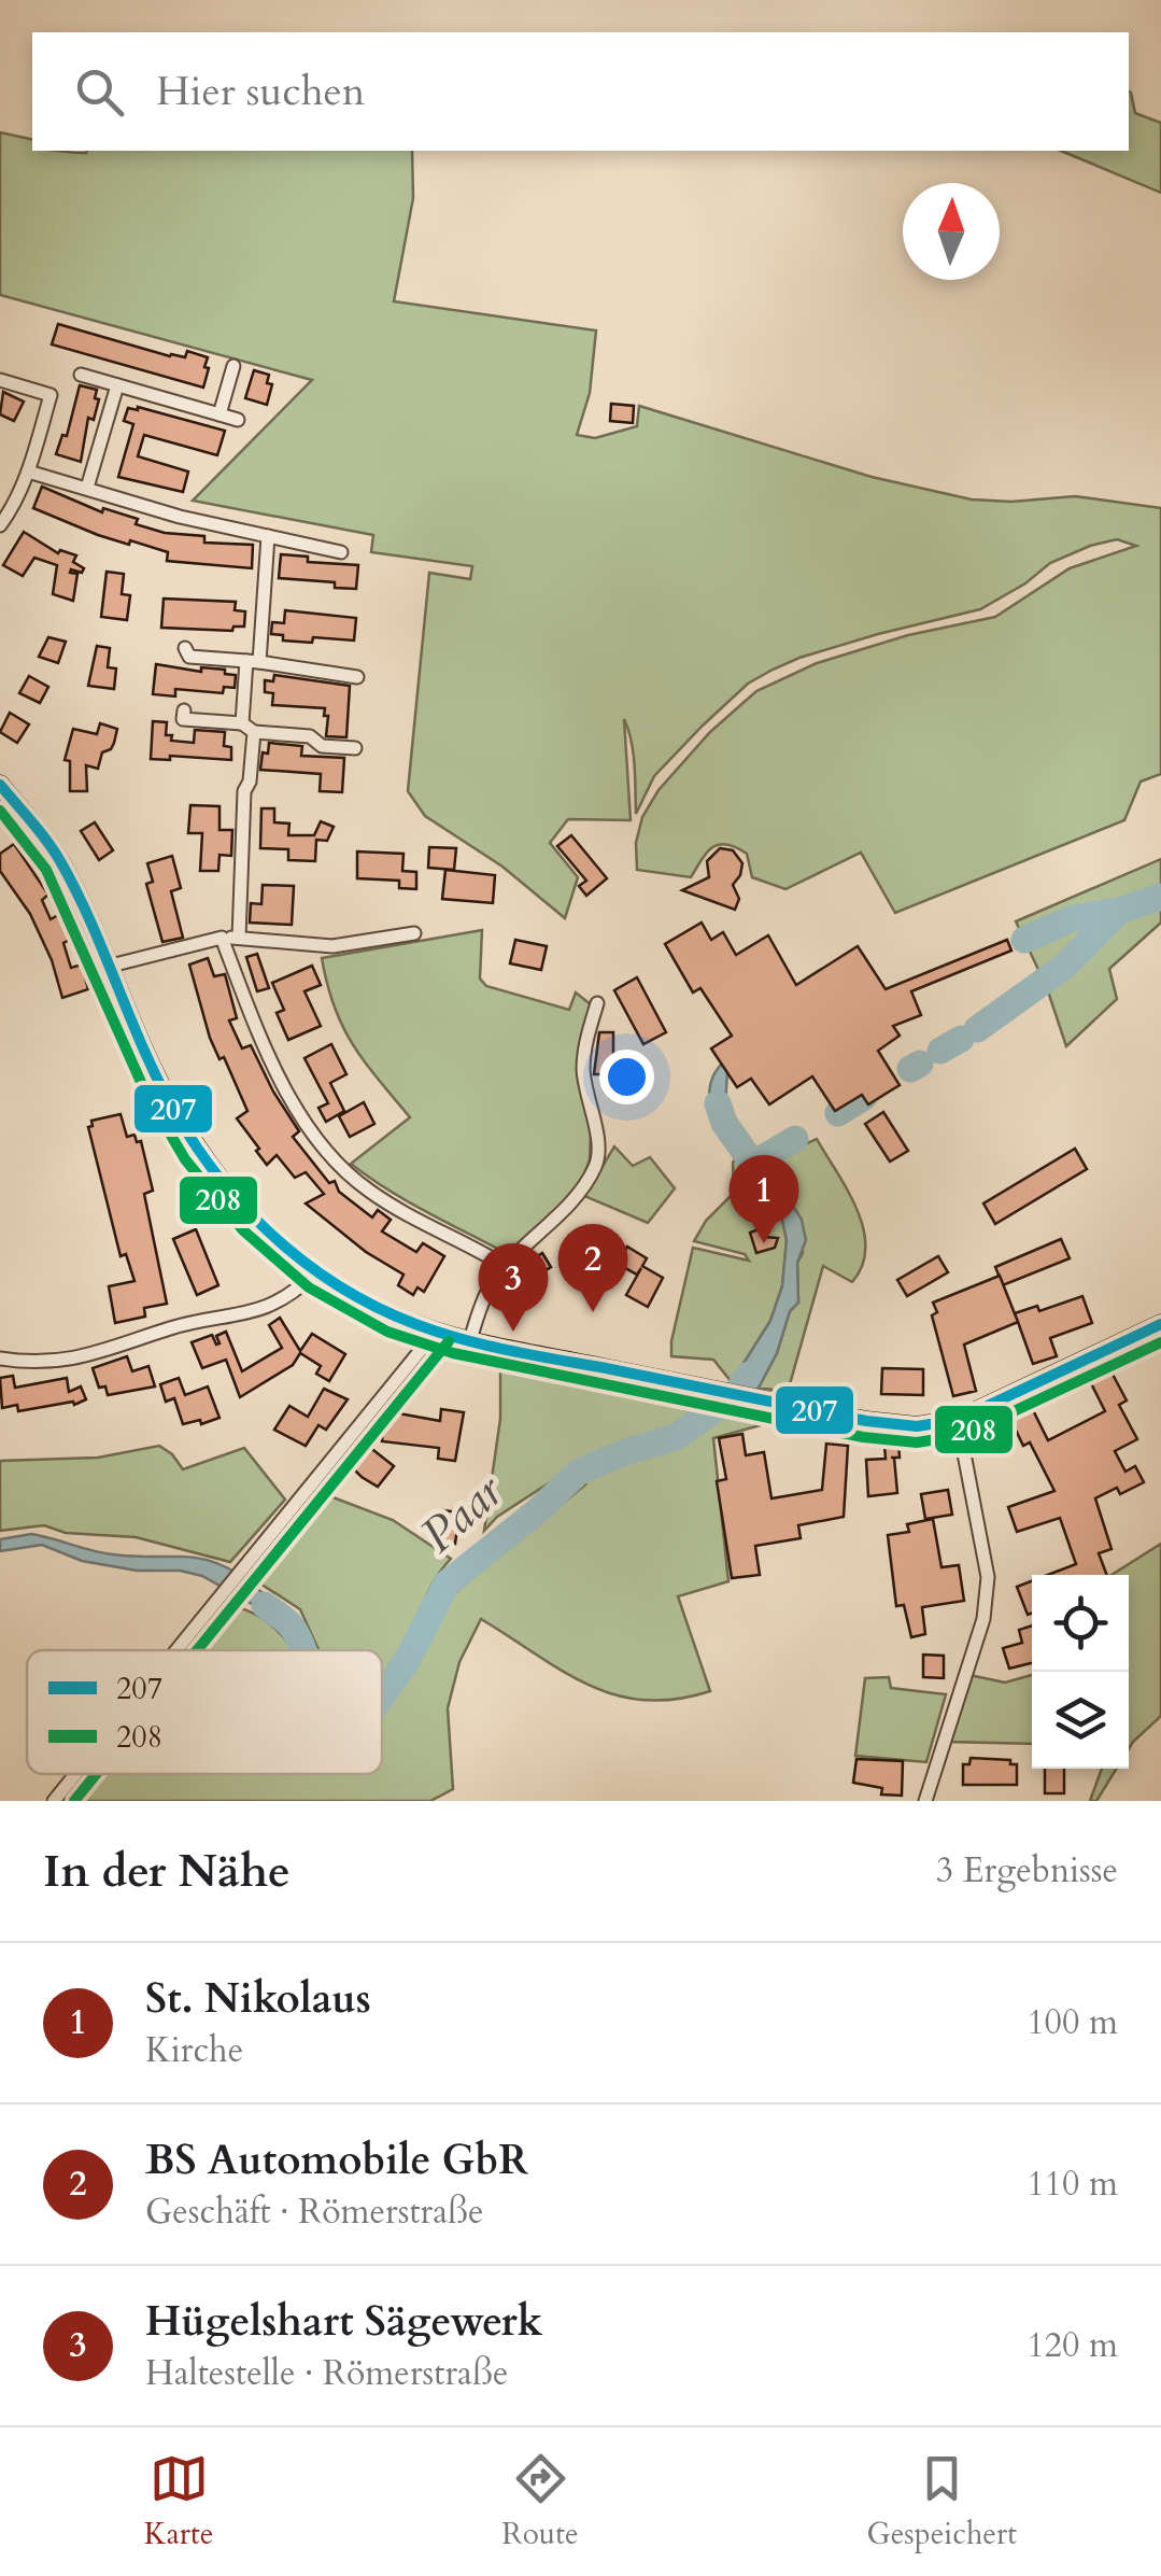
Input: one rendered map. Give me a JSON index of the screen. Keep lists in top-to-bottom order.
{
  "water": ["Paar"],
  "lines": ["transit line 207", "transit line 208"],
  "legend": ["207", "208"],
  "north": "top",
  "page": {
    "search": "Hier suchen",
    "pins": ["1", "2", "3"],
    "heading": ["In der Nähe", "3 Ergebnisse"],
    "list": [
      {
        "mark": "1",
        "name": "St. Nikolaus",
        "note": "Kirche",
        "value": "100 m"
      },
      {
        "mark": "2",
        "name": "BS Automobile GbR",
        "note": "Geschäft · Römerstraße",
        "value": "110 m"
      },
      {
        "mark": "3",
        "name": "Hügelshart Sägewerk",
        "note": "Haltestelle · Römerstraße",
        "value": "120 m"
      }
    ],
    "nav": ["Karte", "Route", "Gespeichert"]
  }
}
